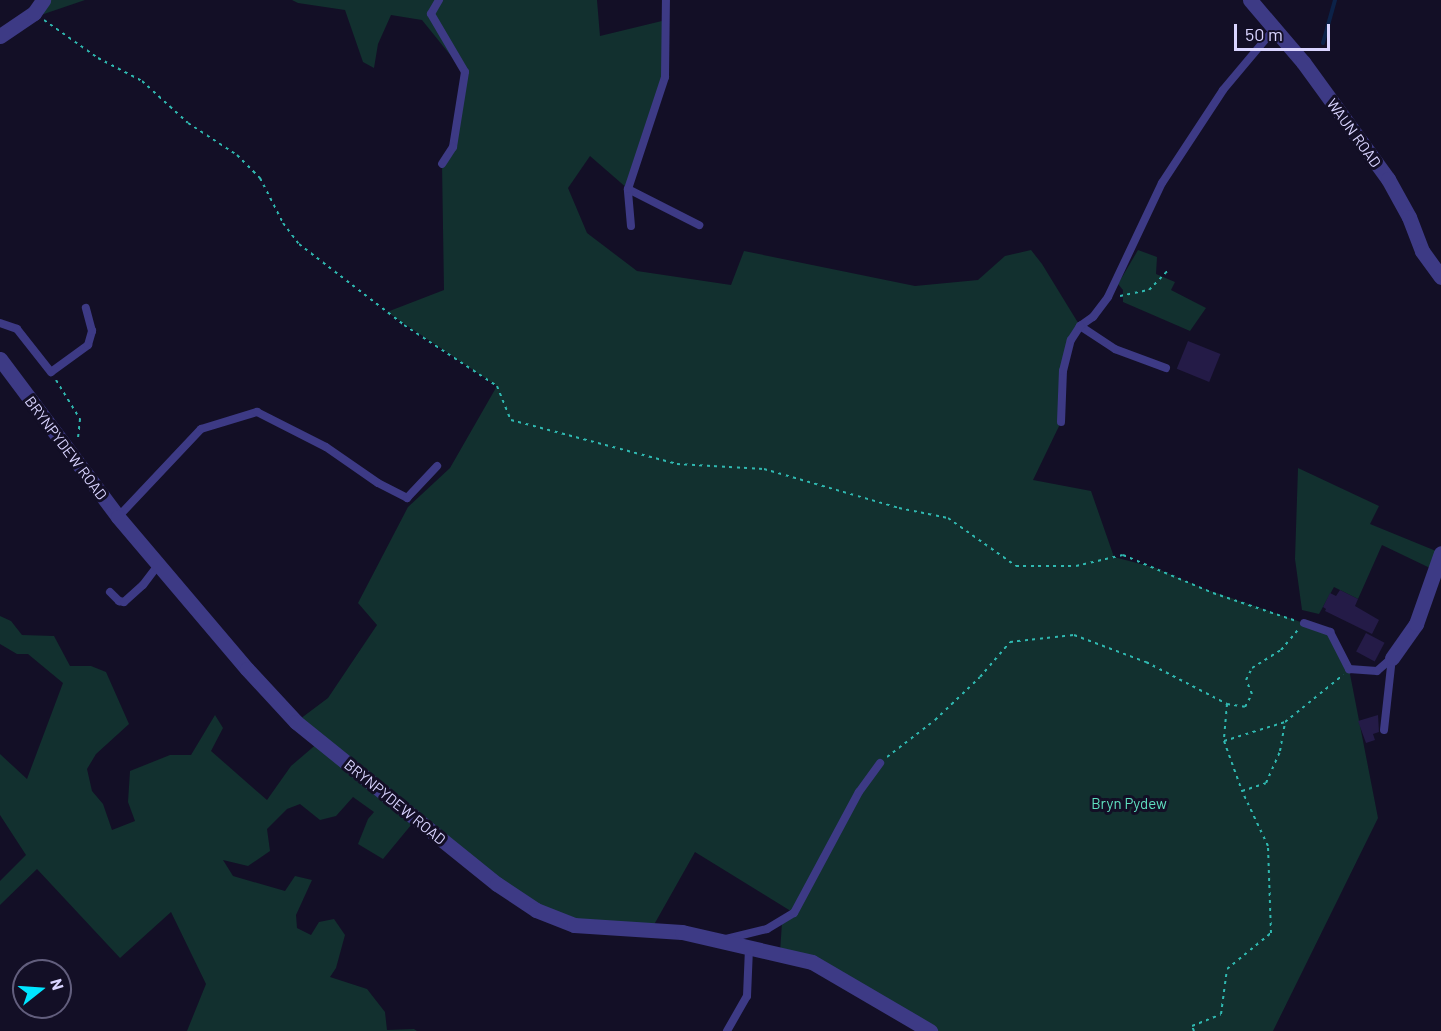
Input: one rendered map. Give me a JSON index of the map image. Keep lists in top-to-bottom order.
{
  "streets": {
    "street": ["WAUN ROAD", "BRYNPYDEW ROAD"]
  },
  "parks": ["Bryn Pydew"],
  "scale_bar": "50 m",
  "north": "right"
}
